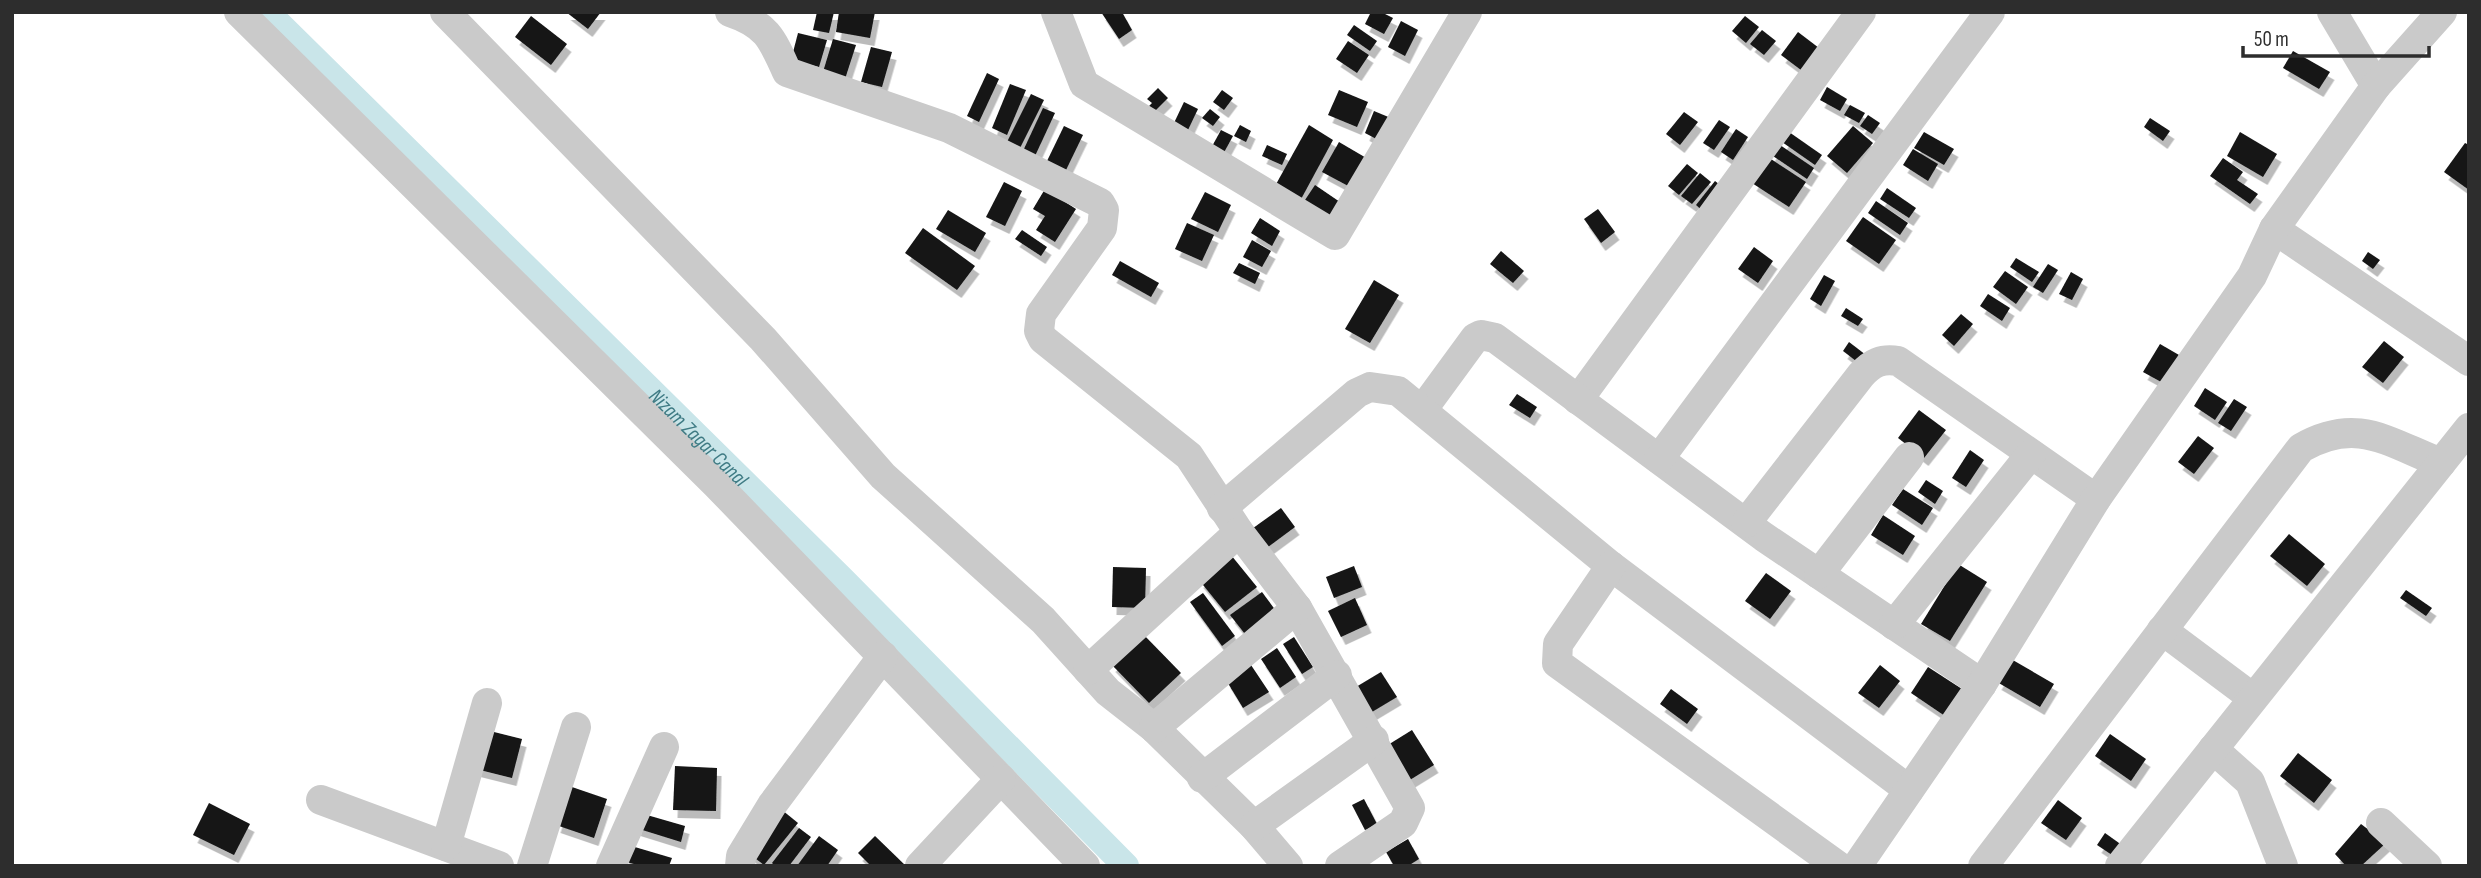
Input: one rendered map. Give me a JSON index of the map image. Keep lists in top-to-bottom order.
{
  "water": ["Nizam Zagar Canal"],
  "scale_bar": "50 m"
}
